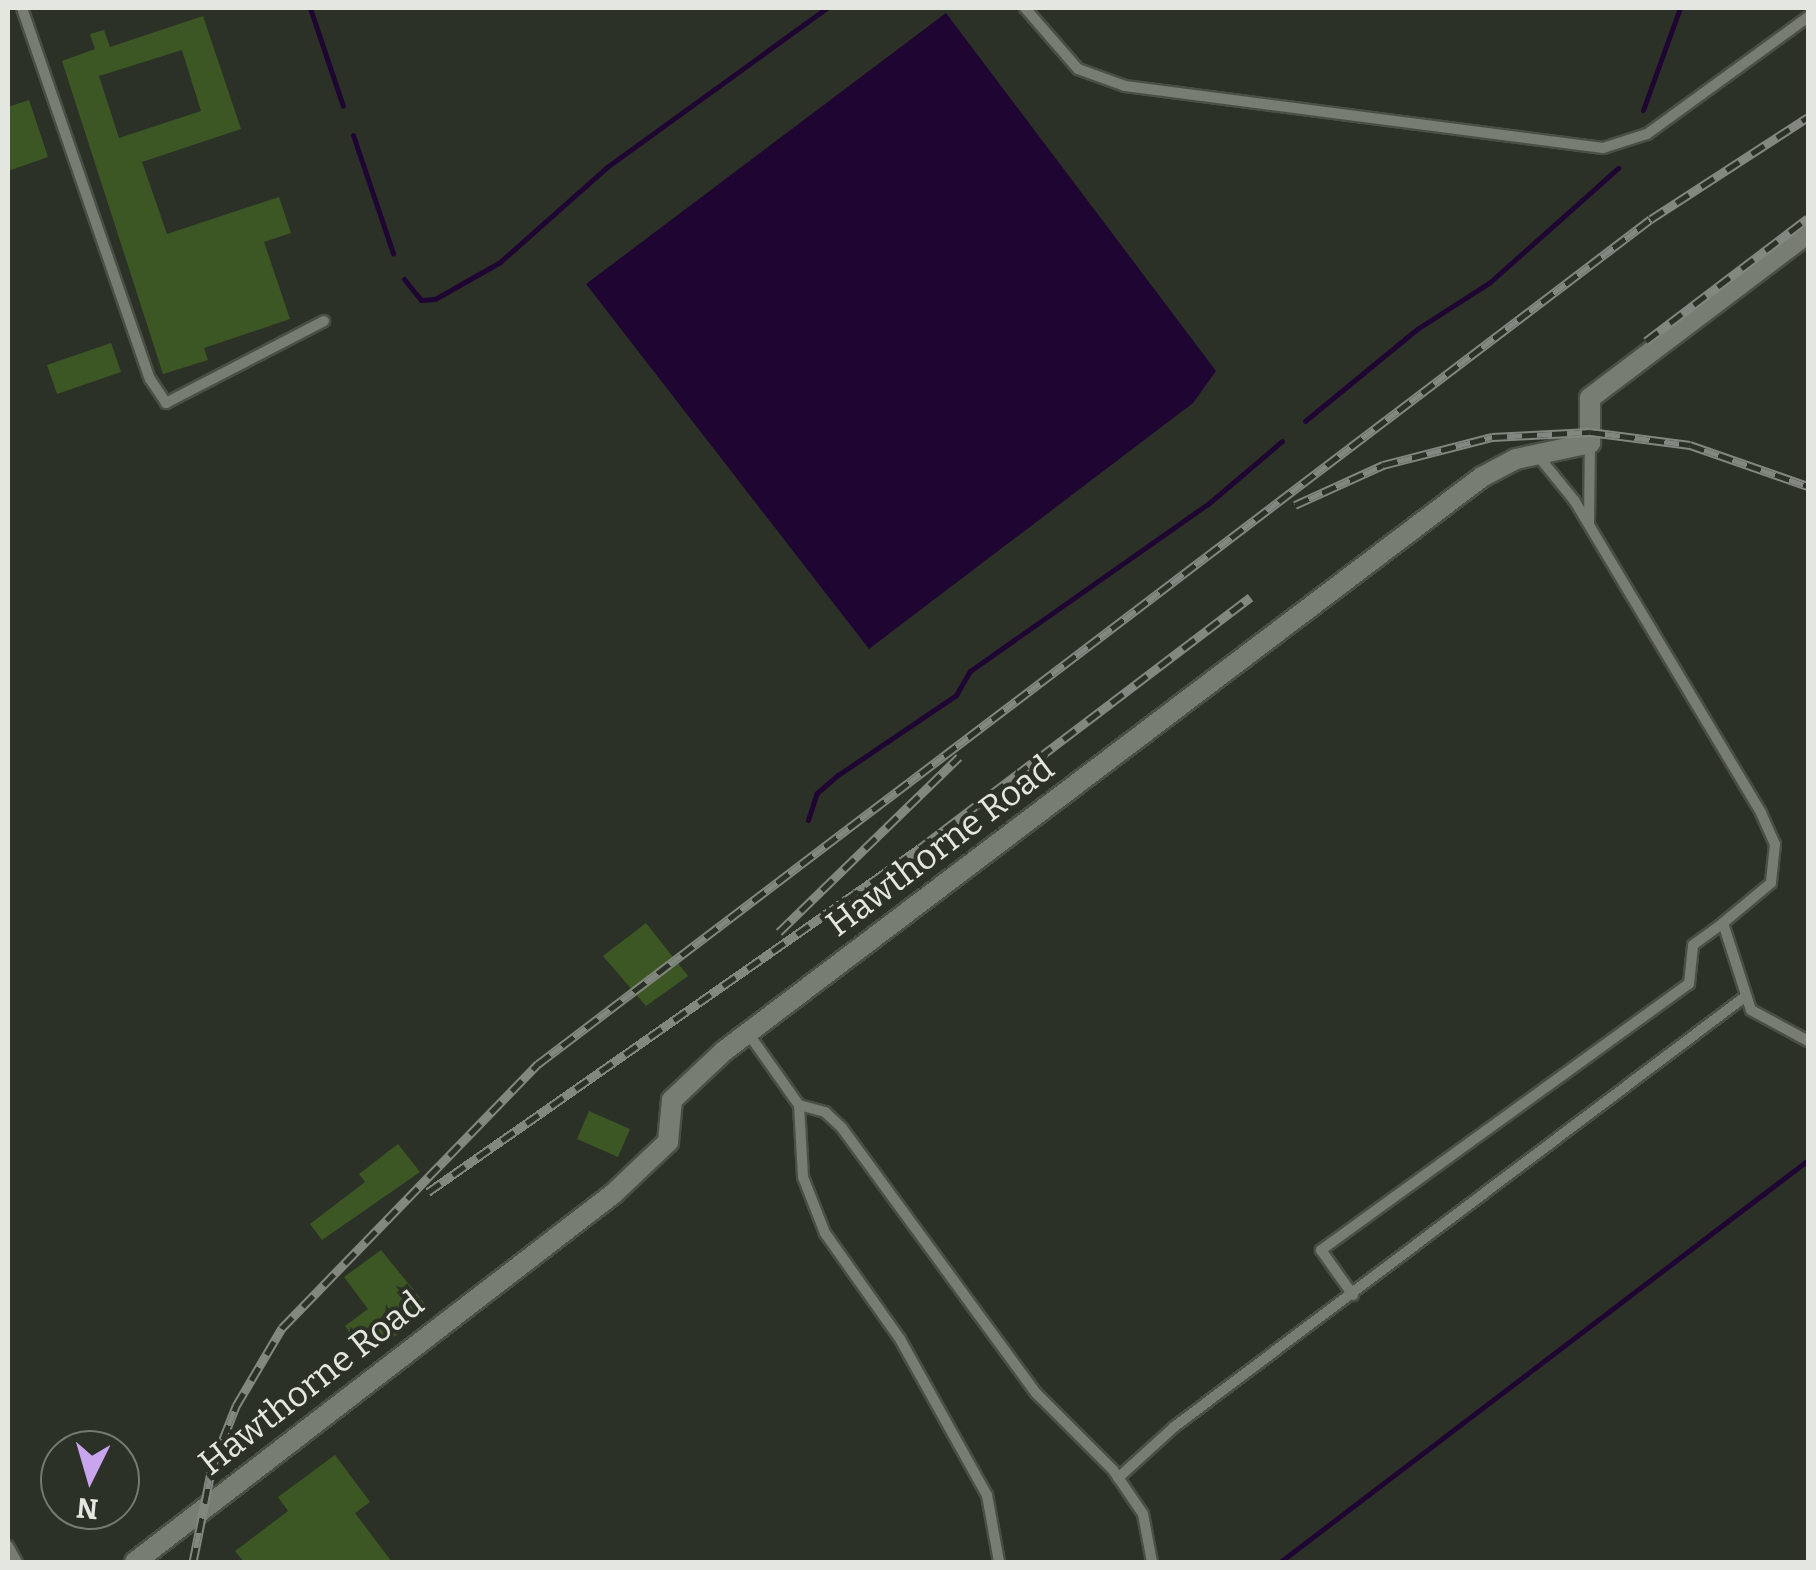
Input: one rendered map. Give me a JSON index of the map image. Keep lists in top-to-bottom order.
{
  "streets": {
    "street": ["Hawthorne Road"]
  },
  "north": "bottom"
}
